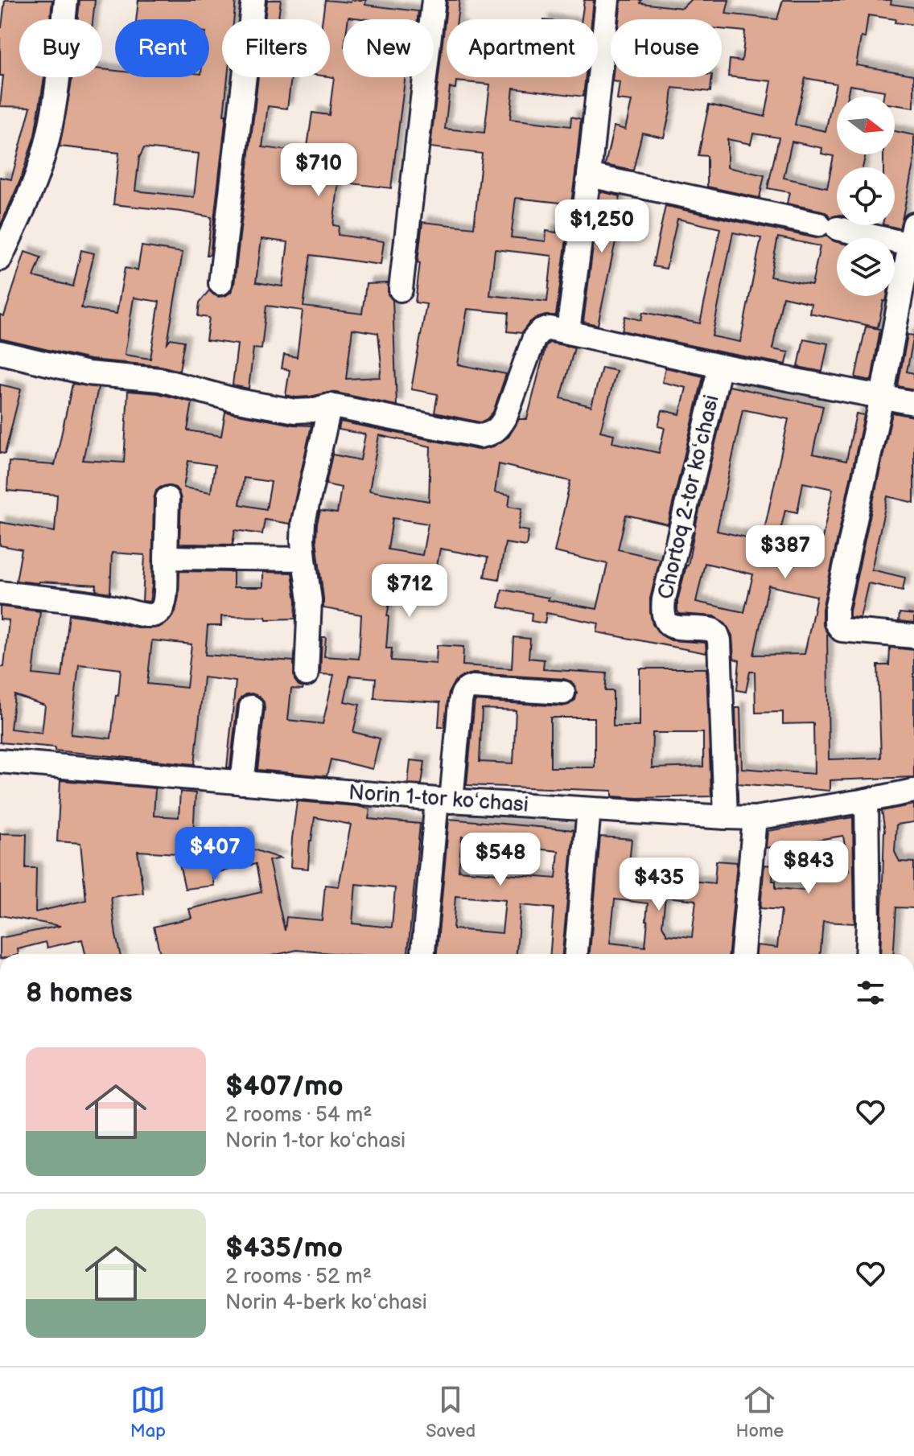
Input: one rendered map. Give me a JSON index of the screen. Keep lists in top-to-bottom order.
{
  "streets": {
    "street": ["Chortoq 2-tor koʻchasi", "Norin 1-tor koʻchasi"]
  },
  "crossings": [
    ["Chortoq 2-tor koʻchasi", "Norin 1-tor koʻchasi"]
  ],
  "north": "right",
  "page": {
    "chip": [
      "Buy",
      "Rent",
      "Filters",
      "New",
      "Apartment",
      "House"
    ],
    "price": [
      "$710",
      "$1,250",
      "$387",
      "$712",
      "$407",
      "$548",
      "$843",
      "$435"
    ],
    "heading": "8 homes",
    "list": [
      {
        "name": "$407/mo",
        "note": "2 rooms · 54 m² · Norin 1-tor koʻchasi"
      },
      {
        "name": "$435/mo",
        "note": "2 rooms · 52 m² · Norin 4-berk koʻchasi"
      }
    ],
    "tabs": ["Map", "Saved", "Home"]
  }
}
